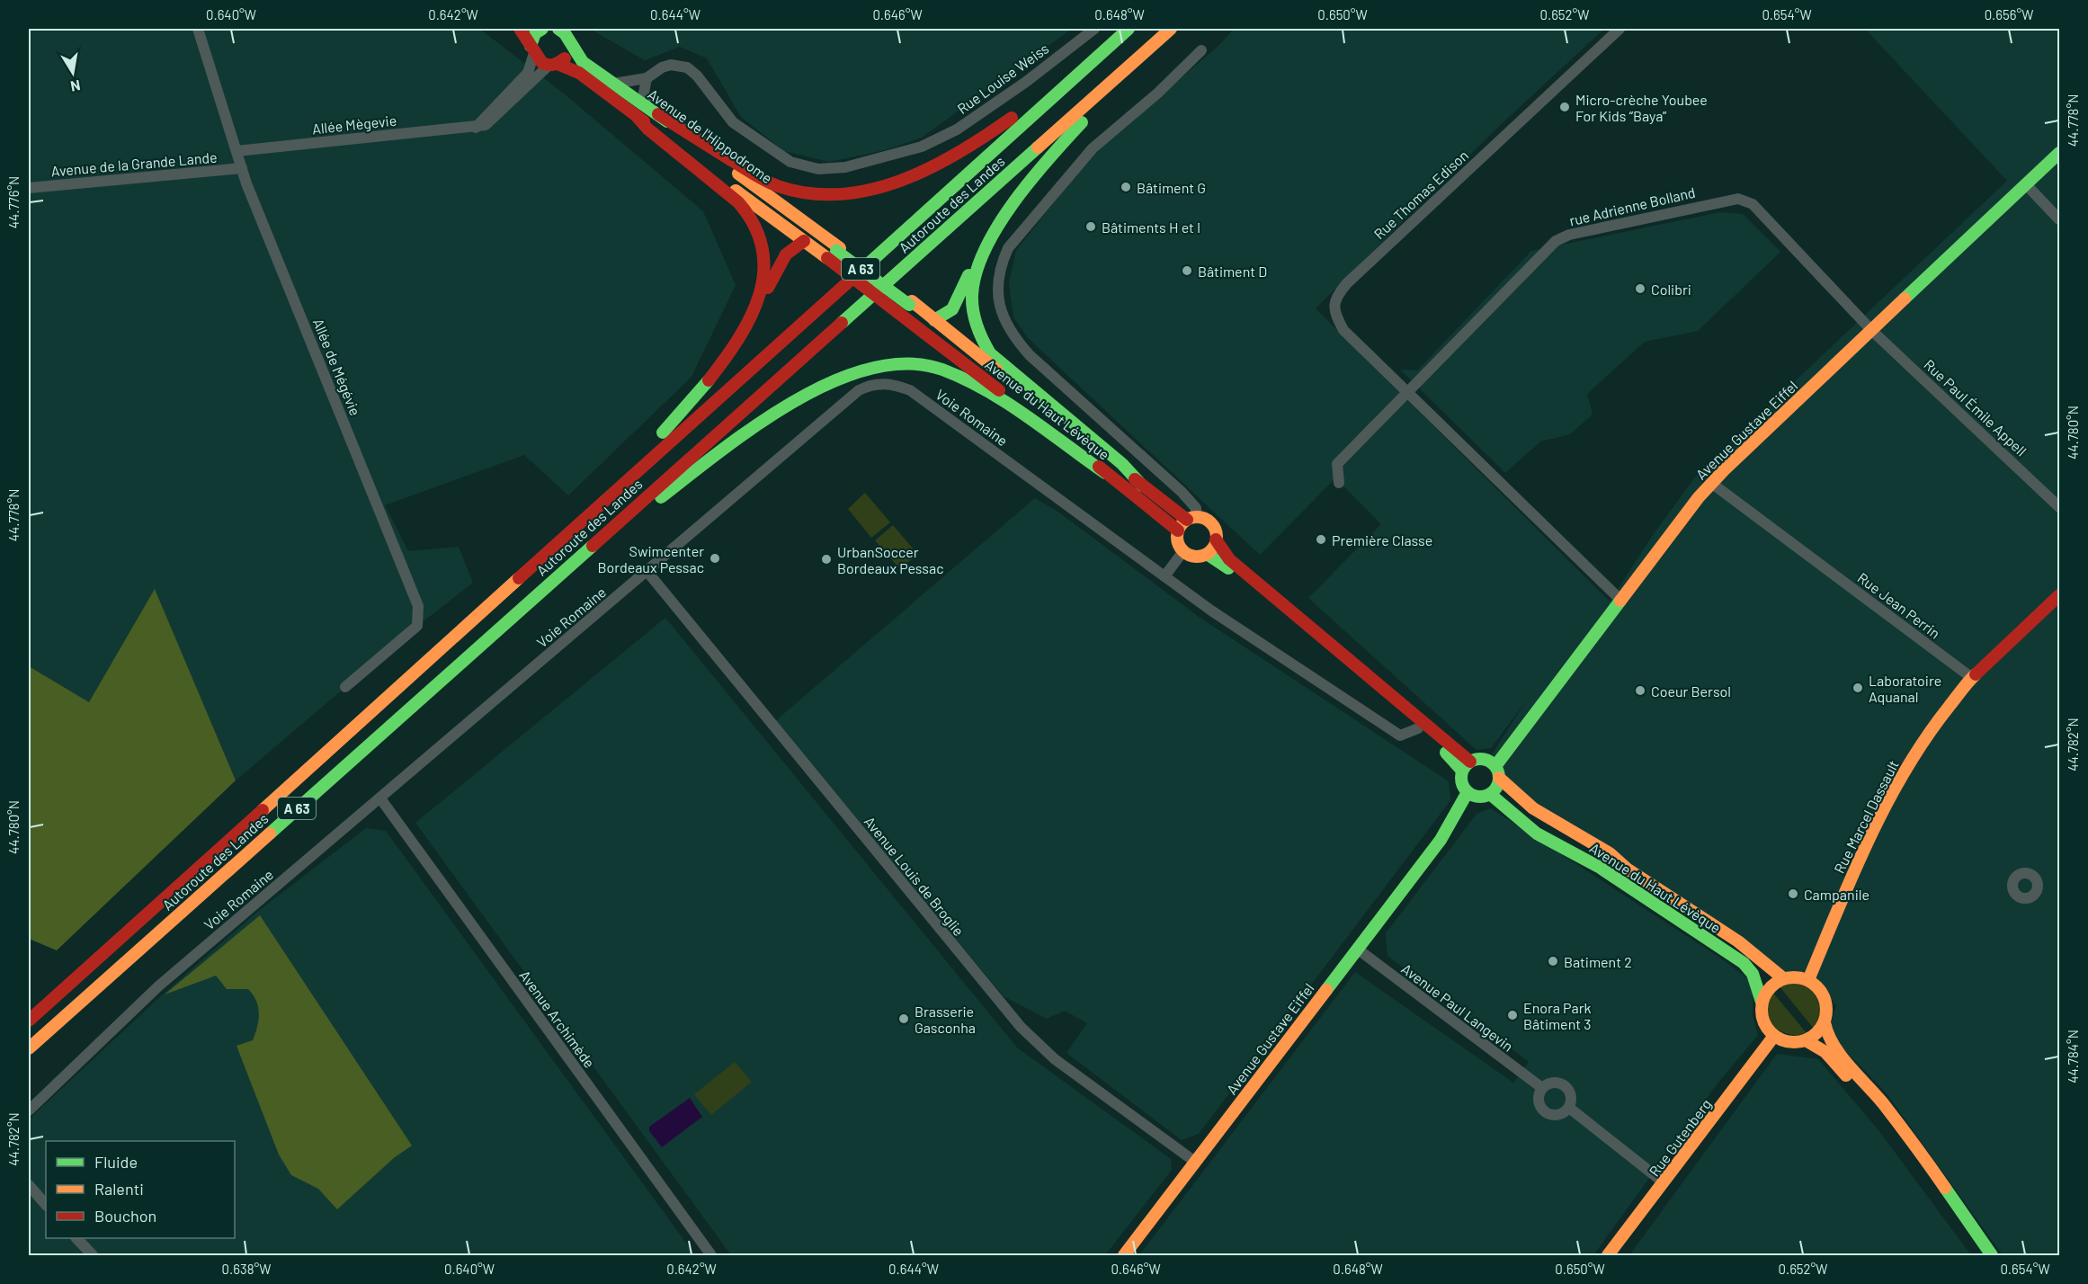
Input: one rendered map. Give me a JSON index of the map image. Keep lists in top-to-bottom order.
{
  "streets": {
    "main road": [
      "Avenue de l'Hippodrome",
      "Autoroute des Landes",
      "A 63",
      "Avenue du Haut Lévèque",
      "Avenue Gustave Eiffel",
      "Rue Marcel Dassault",
      "Rue Gutenberg"
    ],
    "street": [
      "Rue Louise Weiss",
      "Allée Mègevie",
      "Avenue de la Grande Lande",
      "Rue Thomas Edison",
      "rue Adrienne Bolland",
      "Allée de Mégévie",
      "Rue Paul Émile Appell",
      "Voie Romaine",
      "Rue Jean Perrin",
      "Avenue Louis de Broglie",
      "Avenue Paul Langevin",
      "Avenue Archimède"
    ]
  },
  "crossings": [
    ["Rue Louise Weiss", "Avenue de l'Hippodrome"],
    ["Allée Mègevie", "Avenue de l'Hippodrome"],
    ["Allée Mègevie", "Allée de Mégévie"],
    ["Avenue de la Grande Lande", "Allée de Mégévie"],
    ["Rue Thomas Edison", "rue Adrienne Bolland"],
    ["Rue Thomas Edison", "Avenue Gustave Eiffel"],
    ["rue Adrienne Bolland", "Rue Paul Émile Appell"],
    ["rue Adrienne Bolland", "Avenue Gustave Eiffel"],
    ["Rue Paul Émile Appell", "Avenue Gustave Eiffel"],
    ["Avenue du Haut Lévèque", "Avenue Gustave Eiffel"],
    ["Avenue du Haut Lévèque", "Rue Marcel Dassault"],
    ["Avenue du Haut Lévèque", "Rue Gutenberg"],
    ["Voie Romaine", "Avenue Louis de Broglie"],
    ["Voie Romaine", "Avenue Archimède"],
    ["Avenue Gustave Eiffel", "Rue Jean Perrin"],
    ["Avenue Gustave Eiffel", "Avenue Louis de Broglie"],
    ["Avenue Gustave Eiffel", "Avenue Paul Langevin"],
    ["Rue Jean Perrin", "Rue Marcel Dassault"],
    ["Rue Marcel Dassault", "Rue Gutenberg"]
  ],
  "places": [
    "Micro-crèche Youbee For Kids “Baya”",
    "Bâtiment G",
    "Bâtiments H et I",
    "Bâtiment D",
    "Colibri",
    "Première Classe",
    "Swimcenter Bordeaux Pessac",
    "UrbanSoccer Bordeaux Pessac",
    "Laboratoire Aquanal",
    "Coeur Bersol",
    "Campanile",
    "Batiment 2",
    "Enora Park Bâtiment 3",
    "Brasserie Gasconha"
  ],
  "legend": ["Fluide", "Ralenti", "Bouchon"],
  "north": "bottom",
  "coordinates": [
    "0.640°W",
    "0.642°W",
    "0.644°W",
    "0.646°W",
    "0.648°W",
    "0.650°W",
    "0.652°W",
    "0.654°W",
    "0.656°W",
    "44.778°N",
    "44.776°N",
    "44.780°N",
    "44.782°N",
    "44.784°N",
    "0.638°W"
  ]
}
